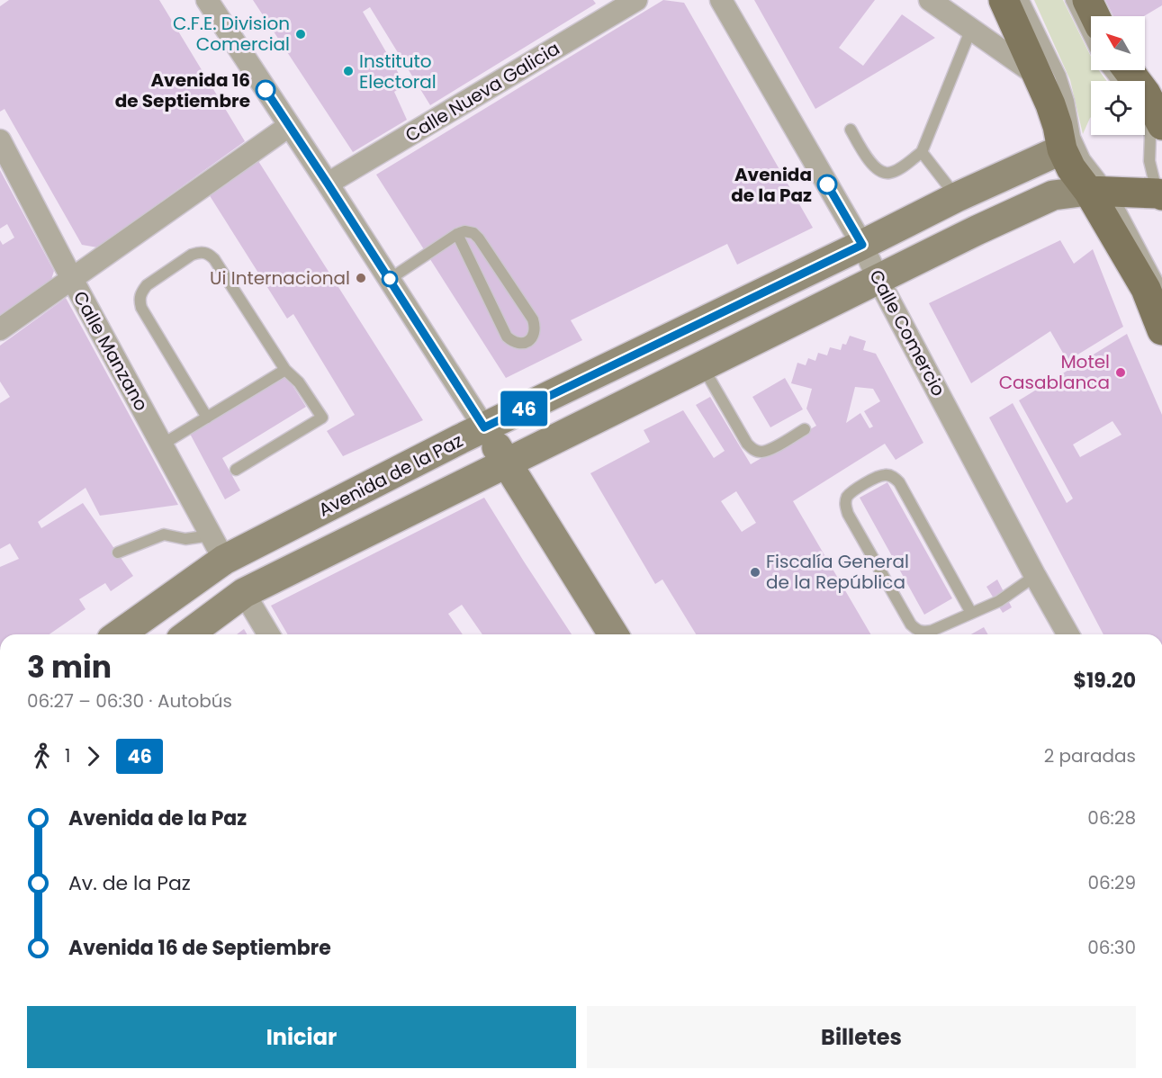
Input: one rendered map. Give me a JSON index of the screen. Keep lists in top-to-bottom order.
{
  "streets": {
    "street": [
      "Calle Nueva Galicia",
      "Calle Comercio",
      "Calle Manzano",
      "Avenida de la Paz"
    ]
  },
  "crossings": [
    ["Calle Comercio", "Avenida de la Paz"],
    ["Calle Manzano", "Avenida de la Paz"]
  ],
  "places": [
    "C.F.E. Division Comercial",
    "Instituto Electoral",
    "Avenida 16 de Septiembre",
    "Avenida de la Paz",
    "Ui Internacional",
    "Motel Casablanca",
    "Fiscalía General de la República"
  ],
  "lines": ["bus line 46"],
  "north": "top left",
  "page": {
    "on_map": "46",
    "heading": ["3 min", "06:27 – 06:30 · Autobús", "$19.20"],
    "legs": ["1", "46", "2 paradas"],
    "list": [
      {
        "name": "Avenida de la Paz",
        "value": "06:28"
      },
      {
        "name": "Av. de la Paz",
        "value": "06:29"
      },
      {
        "name": "Avenida 16 de Septiembre",
        "value": "06:30"
      }
    ],
    "buttons": ["Iniciar", "Billetes"]
  }
}
